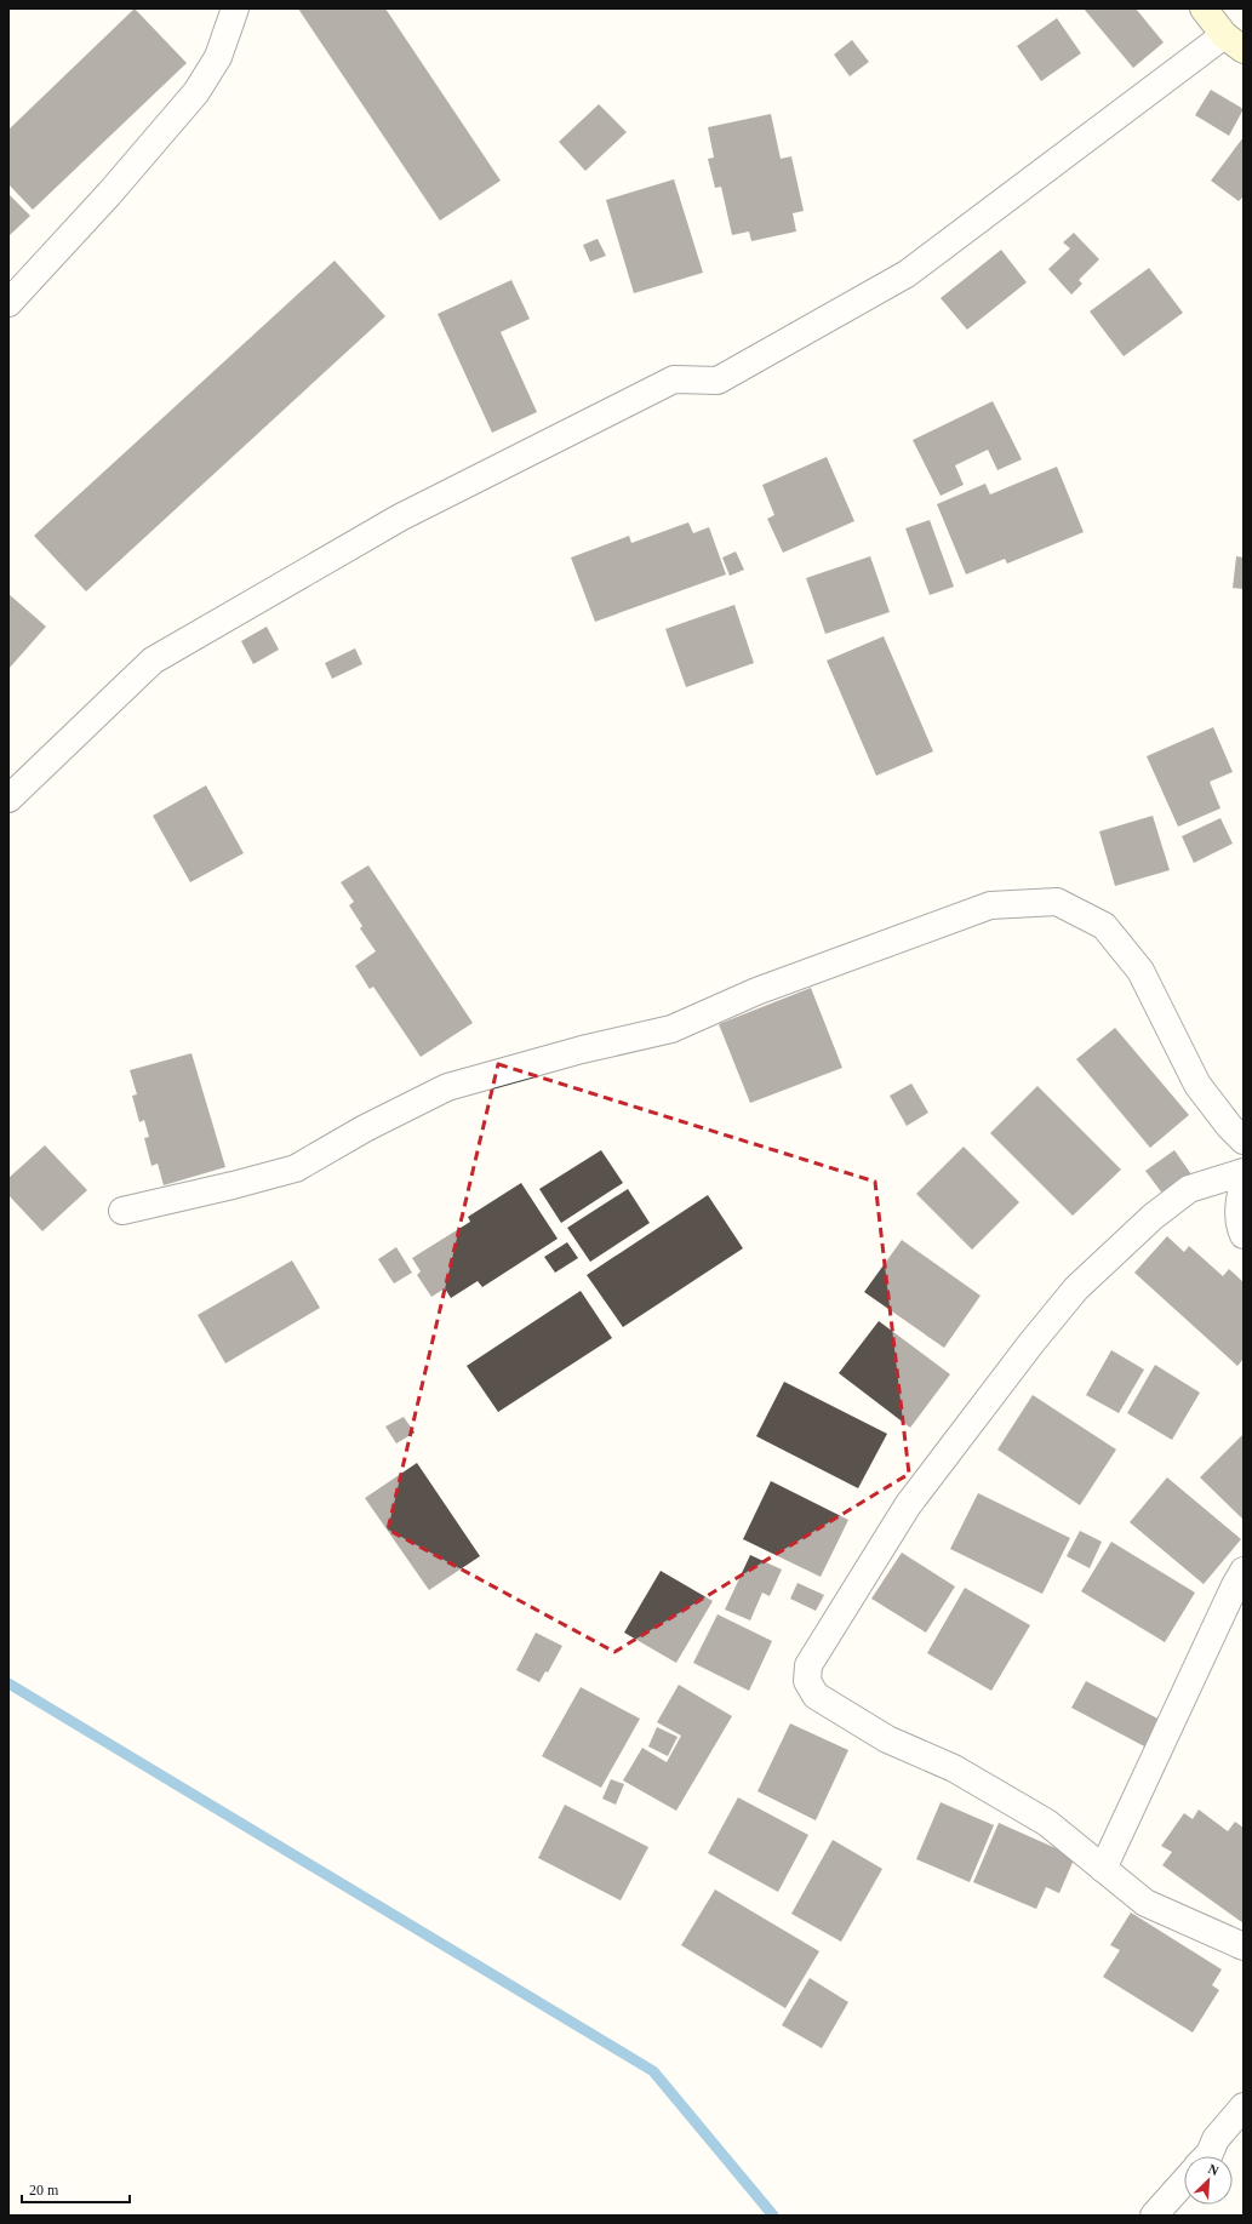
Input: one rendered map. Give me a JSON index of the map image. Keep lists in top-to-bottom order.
{
  "scale_bar": "20 m",
  "north": "top right"
}
